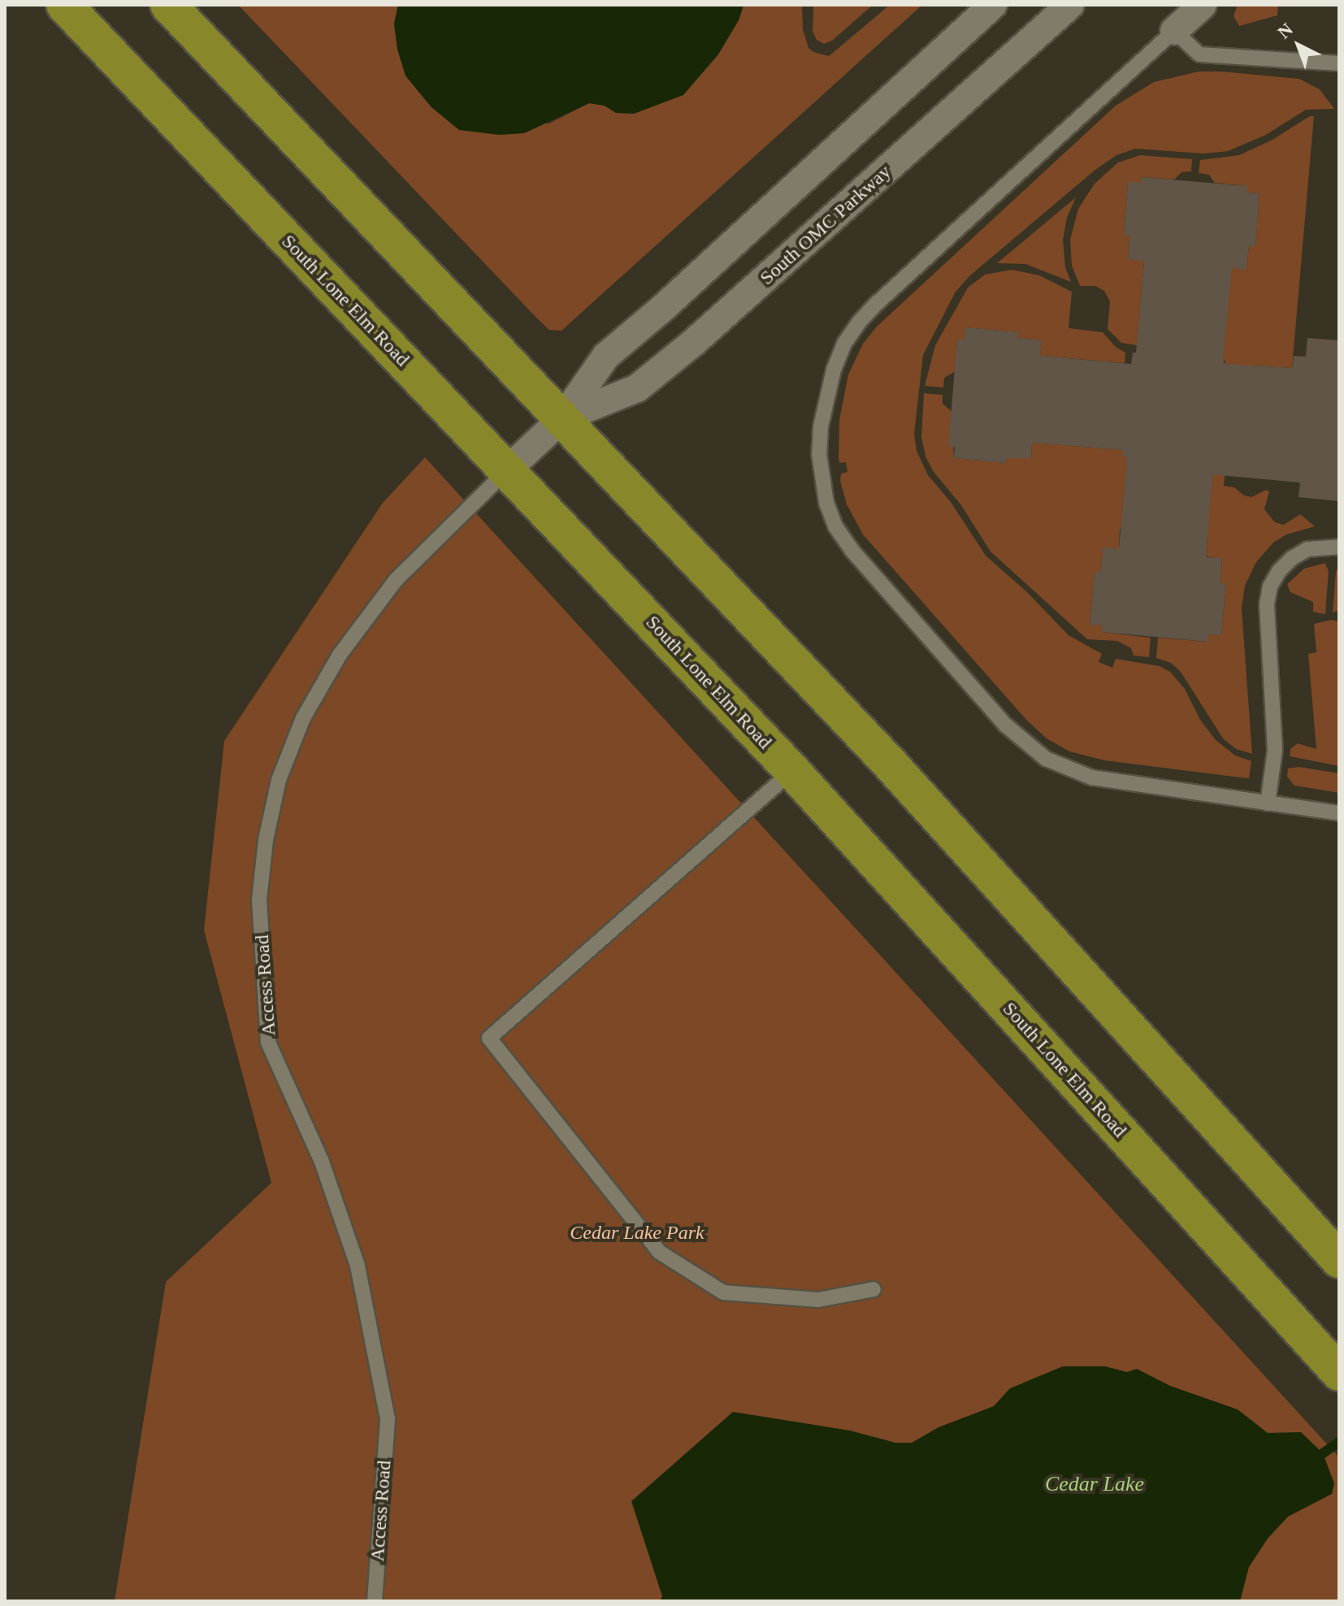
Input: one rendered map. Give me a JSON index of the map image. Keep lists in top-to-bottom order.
{
  "streets": {
    "main road": ["South Lone Elm Road"],
    "street": ["South OMC Parkway"],
    "lane": ["Access Road"]
  },
  "crossings": [
    ["South OMC Parkway", "South Lone Elm Road"],
    ["South OMC Parkway", "Access Road"],
    ["South Lone Elm Road", "Access Road"]
  ],
  "water": ["Cedar Lake"],
  "parks": ["Cedar Lake Park"],
  "north": "top left"
}
